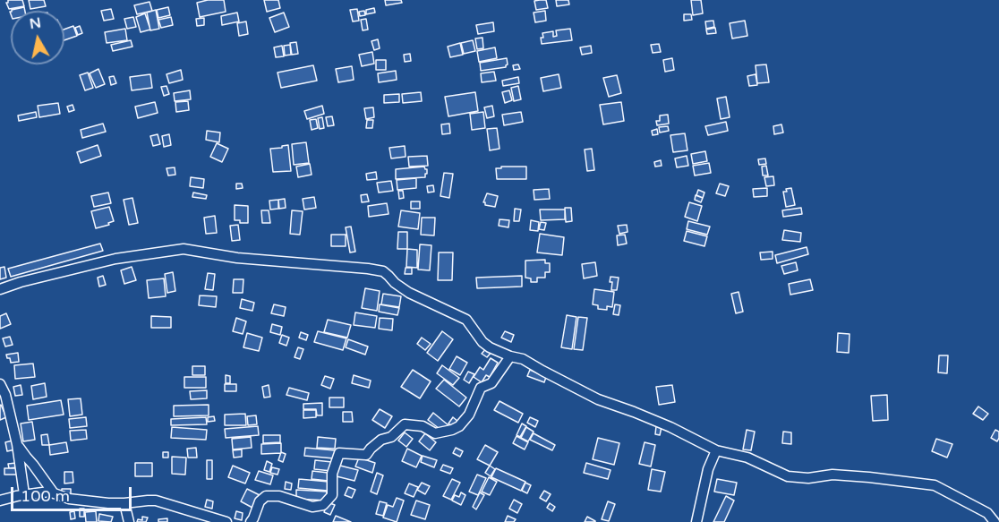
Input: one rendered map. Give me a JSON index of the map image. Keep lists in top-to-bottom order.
{
  "scale_bar": "100 m",
  "north": "top"
}
